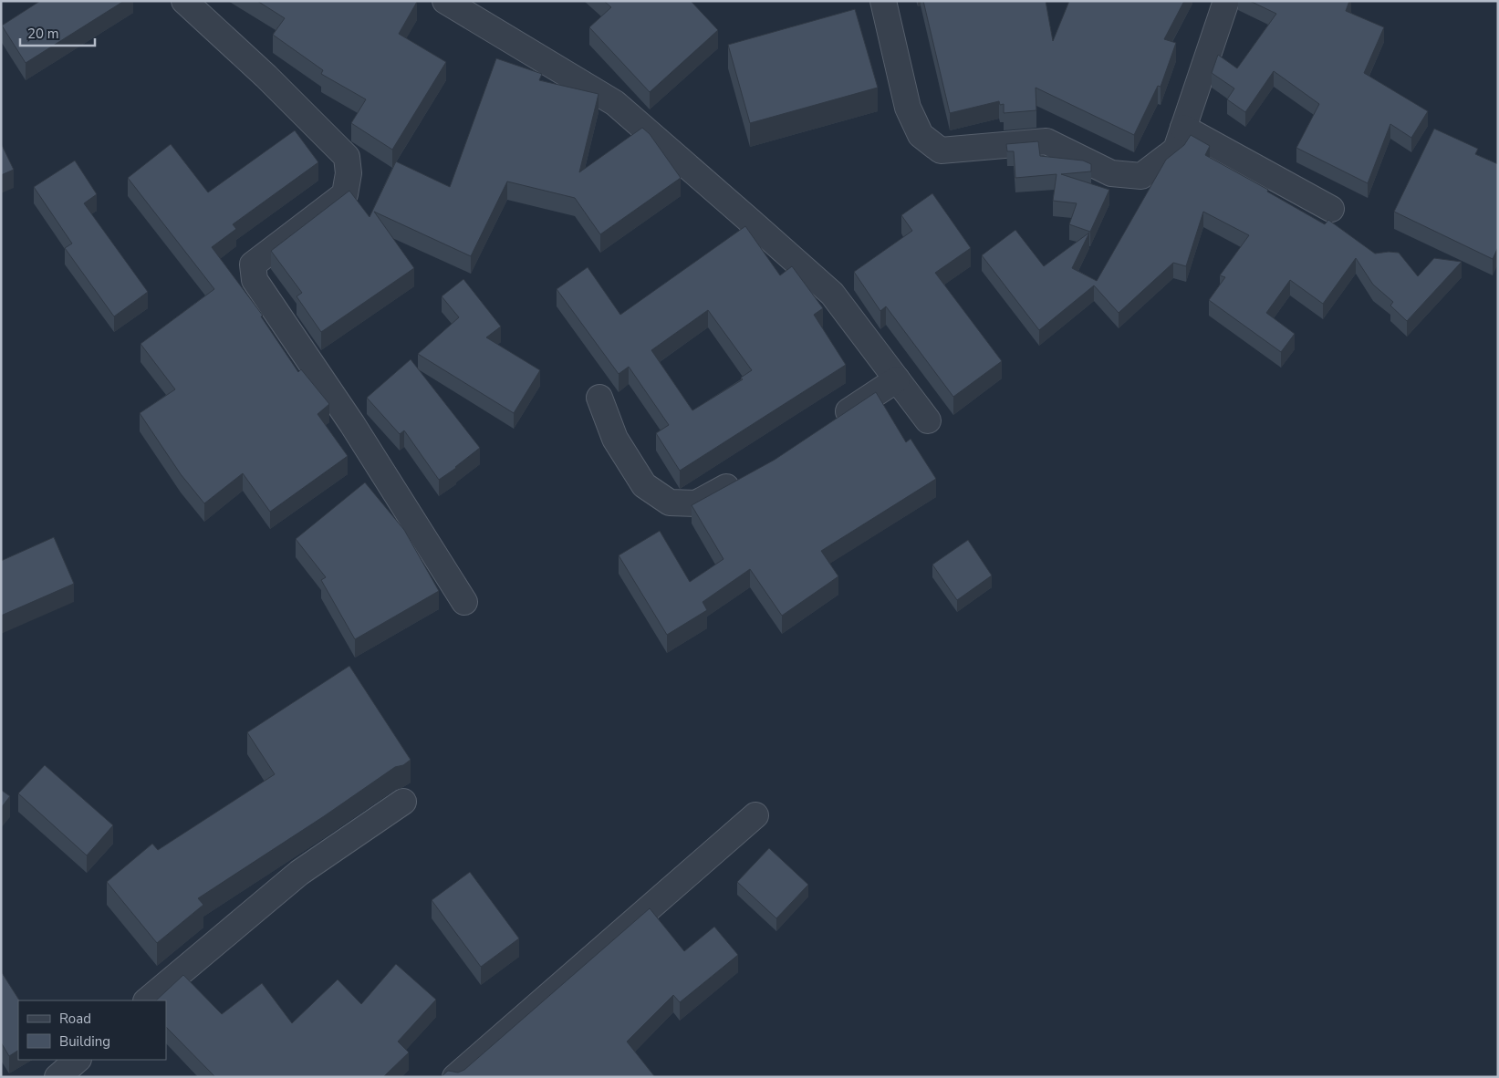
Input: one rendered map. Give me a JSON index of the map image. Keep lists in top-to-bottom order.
{
  "legend": ["Road", "Building"],
  "scale_bar": "20 m"
}
